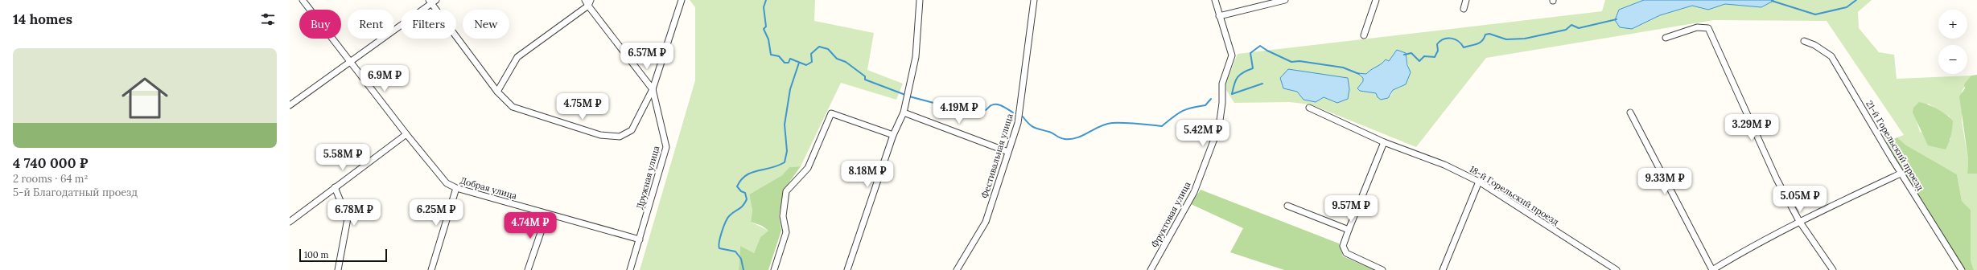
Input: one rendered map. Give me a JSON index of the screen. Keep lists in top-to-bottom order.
{
  "streets": {
    "street": [
      "21-й Горельский проезд",
      "Фестивальная улица",
      "Дружная улица",
      "Добрая улица",
      "18-й Горельский проезд",
      "Фруктовая улица"
    ]
  },
  "crossings": [
    ["Дружная улица", "Добрая улица"]
  ],
  "scale_bar": "100 m",
  "page": {
    "heading": "14 homes",
    "map_buttons": ["+", "−"],
    "chip": [
      "Buy",
      "Rent",
      "Filters",
      "New"
    ],
    "list": [
      {
        "name": "4 740 000 ₽",
        "note": "2 rooms · 64 m² · 5-й Благодатный проезд"
      }
    ],
    "price": [
      "6.57M ₽",
      "6.9M ₽",
      "4.75M ₽",
      "4.19M ₽",
      "3.29M ₽",
      "5.42M ₽",
      "5.58M ₽",
      "8.18M ₽",
      "9.33M ₽",
      "5.05M ₽",
      "9.57M ₽",
      "6.78M ₽",
      "6.25M ₽",
      "4.74M ₽"
    ],
    "scale": "100 m"
  }
}
